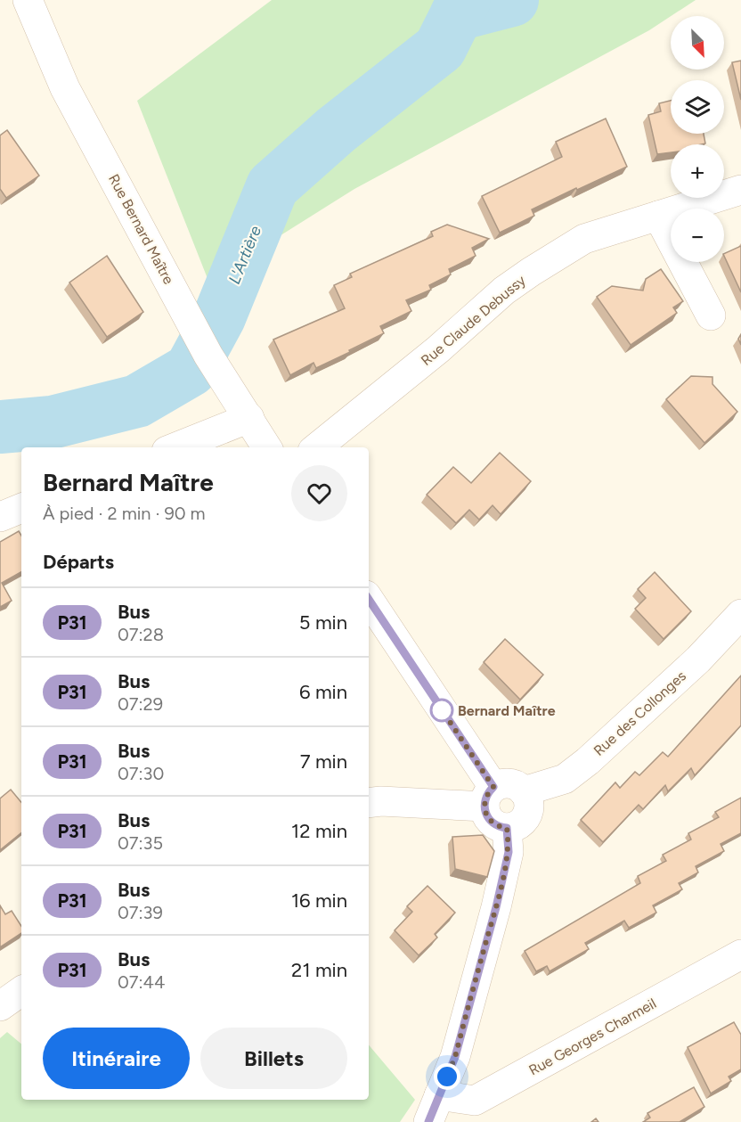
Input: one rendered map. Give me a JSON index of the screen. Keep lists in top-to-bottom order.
{
  "streets": {
    "street": [
      "Rue Bernard Maître",
      "Rue Claude Debussy",
      "Rue des Collonges",
      "Rue Georges Charmeil"
    ]
  },
  "water": ["L'Artière"],
  "places": ["Bernard Maître"],
  "lines": ["bus line P31"],
  "north": "bottom right",
  "page": {
    "map_buttons": ["+", "−"],
    "heading": [
      ["Bernard Maître", "À pied · 2 min · 90 m"],
      "Départs"
    ],
    "list": [
      {
        "mark": "P31",
        "name": "Bus",
        "note": "07:28",
        "value": "5 min"
      },
      {
        "mark": "P31",
        "name": "Bus",
        "note": "07:29",
        "value": "6 min"
      },
      {
        "mark": "P31",
        "name": "Bus",
        "note": "07:30",
        "value": "7 min"
      },
      {
        "mark": "P31",
        "name": "Bus",
        "note": "07:35",
        "value": "12 min"
      },
      {
        "mark": "P31",
        "name": "Bus",
        "note": "07:39",
        "value": "16 min"
      },
      {
        "mark": "P31",
        "name": "Bus",
        "note": "07:44",
        "value": "21 min"
      }
    ],
    "buttons": ["Itinéraire", "Billets"]
  }
}
